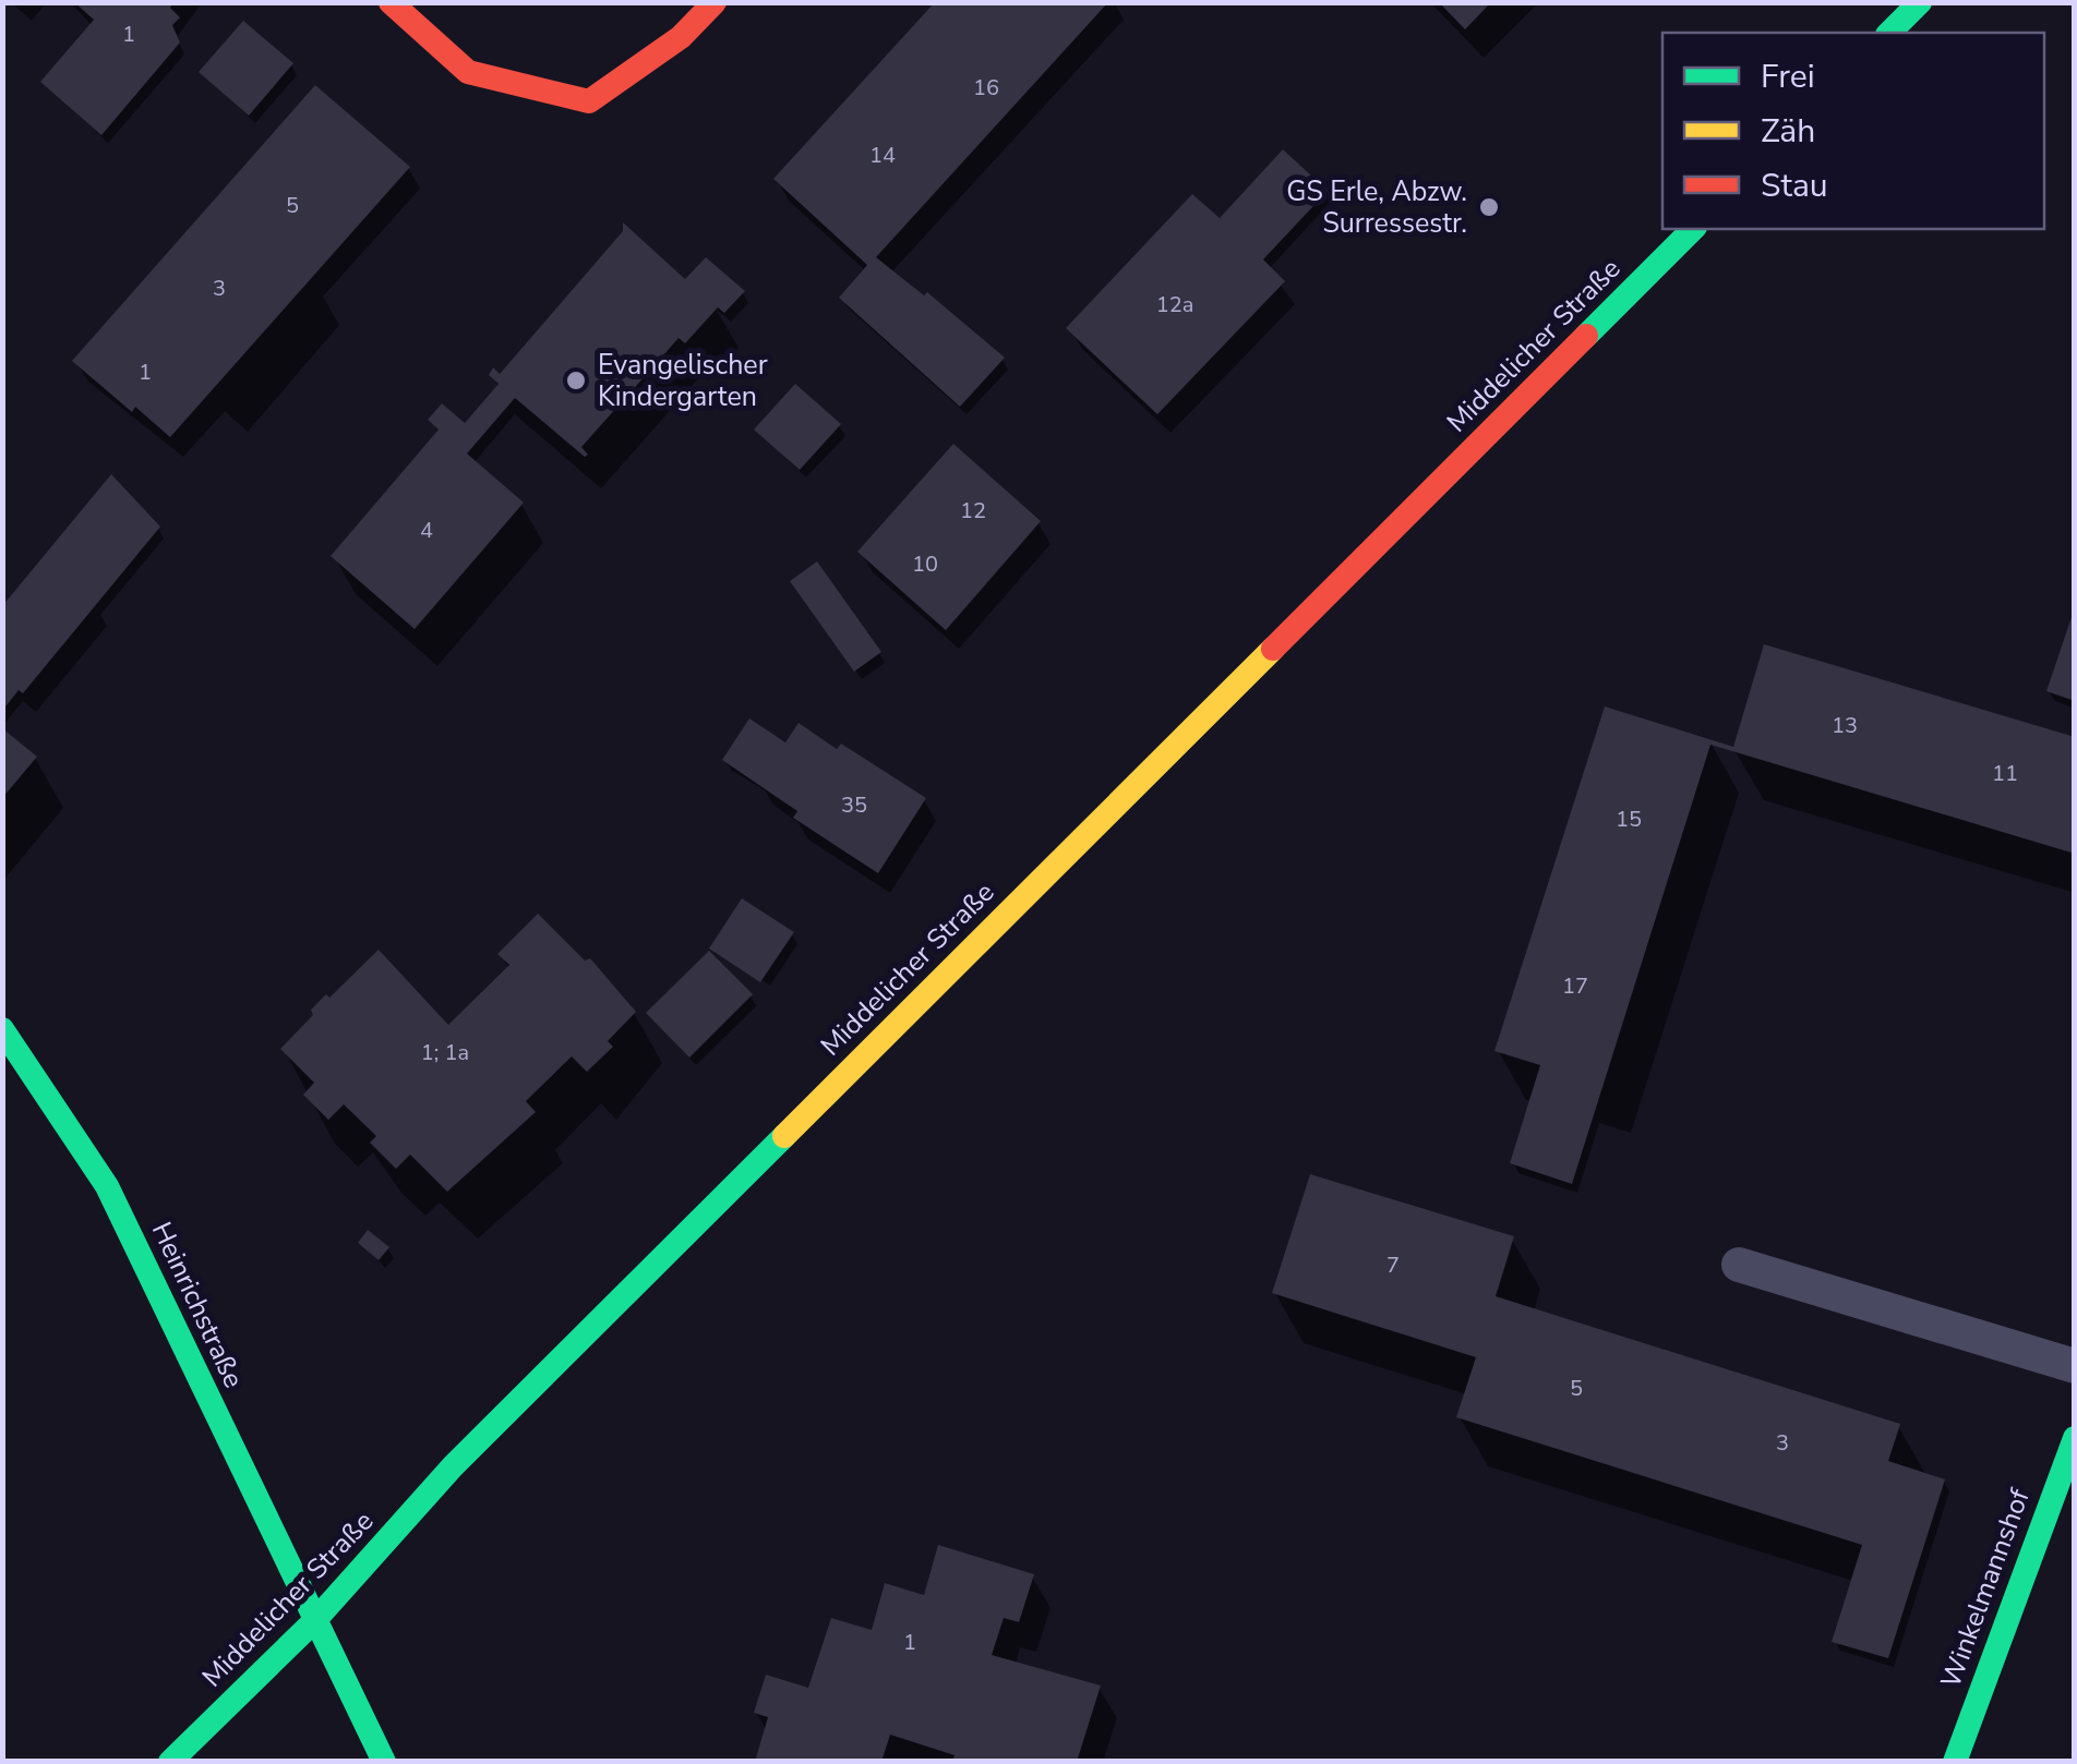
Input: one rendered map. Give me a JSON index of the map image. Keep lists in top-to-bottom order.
{
  "streets": {
    "street": ["Middelicher Straße", "Heinrichstraße", "Winkelmannshof"]
  },
  "crossings": [
    ["Middelicher Straße", "Heinrichstraße"]
  ],
  "places": ["GS Erle, Abzw. Surressestr.", "Evangelischer Kindergarten"],
  "house_numbers": [
    "1",
    "16",
    "14",
    "5",
    "3",
    "12a",
    "1",
    "12",
    "4",
    "10",
    "13",
    "11",
    "35",
    "15",
    "17",
    "1; 1a",
    "7",
    "5",
    "3",
    "1"
  ],
  "legend": ["Frei", "Zäh", "Stau"]
}
